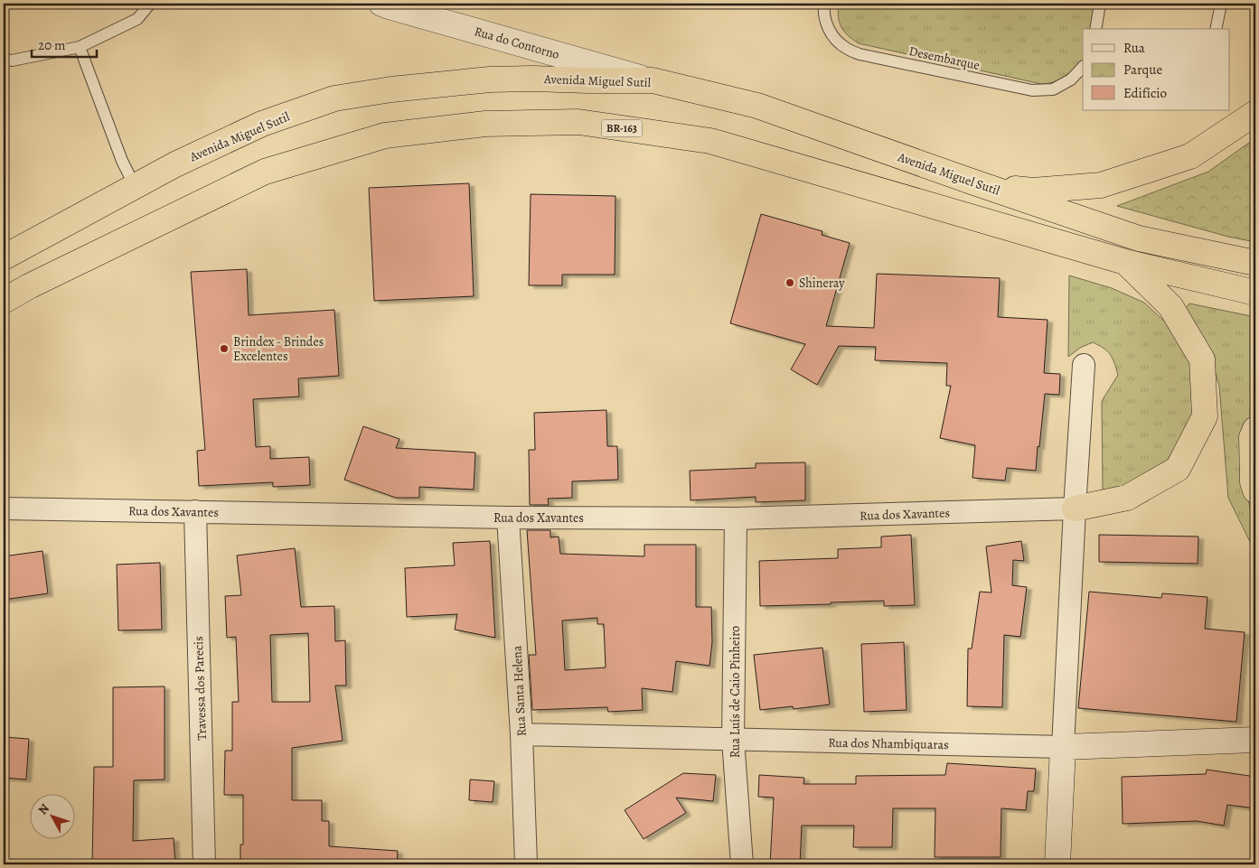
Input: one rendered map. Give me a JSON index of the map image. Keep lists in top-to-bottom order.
{
  "streets": {
    "highway": ["Avenida Miguel Sutil", "BR-163"],
    "main road": ["Rua do Contorno", "Rua dos Nhambiquaras"],
    "street": [
      "Rua dos Xavantes",
      "Travessa dos Parecis",
      "Rua Santa Helena",
      "Rua Luís de Caio Pinheiro"
    ],
    "lane": ["Desembarque"]
  },
  "crossings": [
    ["Rua do Contorno", "Avenida Miguel Sutil"],
    ["Rua dos Xavantes", "Travessa dos Parecis"],
    ["Rua dos Xavantes", "Rua Santa Helena"],
    ["Rua dos Xavantes", "Rua Luís de Caio Pinheiro"],
    ["Rua Santa Helena", "Rua dos Nhambiquaras"],
    ["Rua Luís de Caio Pinheiro", "Rua dos Nhambiquaras"]
  ],
  "places": ["Shineray", "Brindex - Brindes Excelentes"],
  "legend": ["Rua", "Parque", "Edifício"],
  "scale_bar": "20 m",
  "north": "top left"
}
